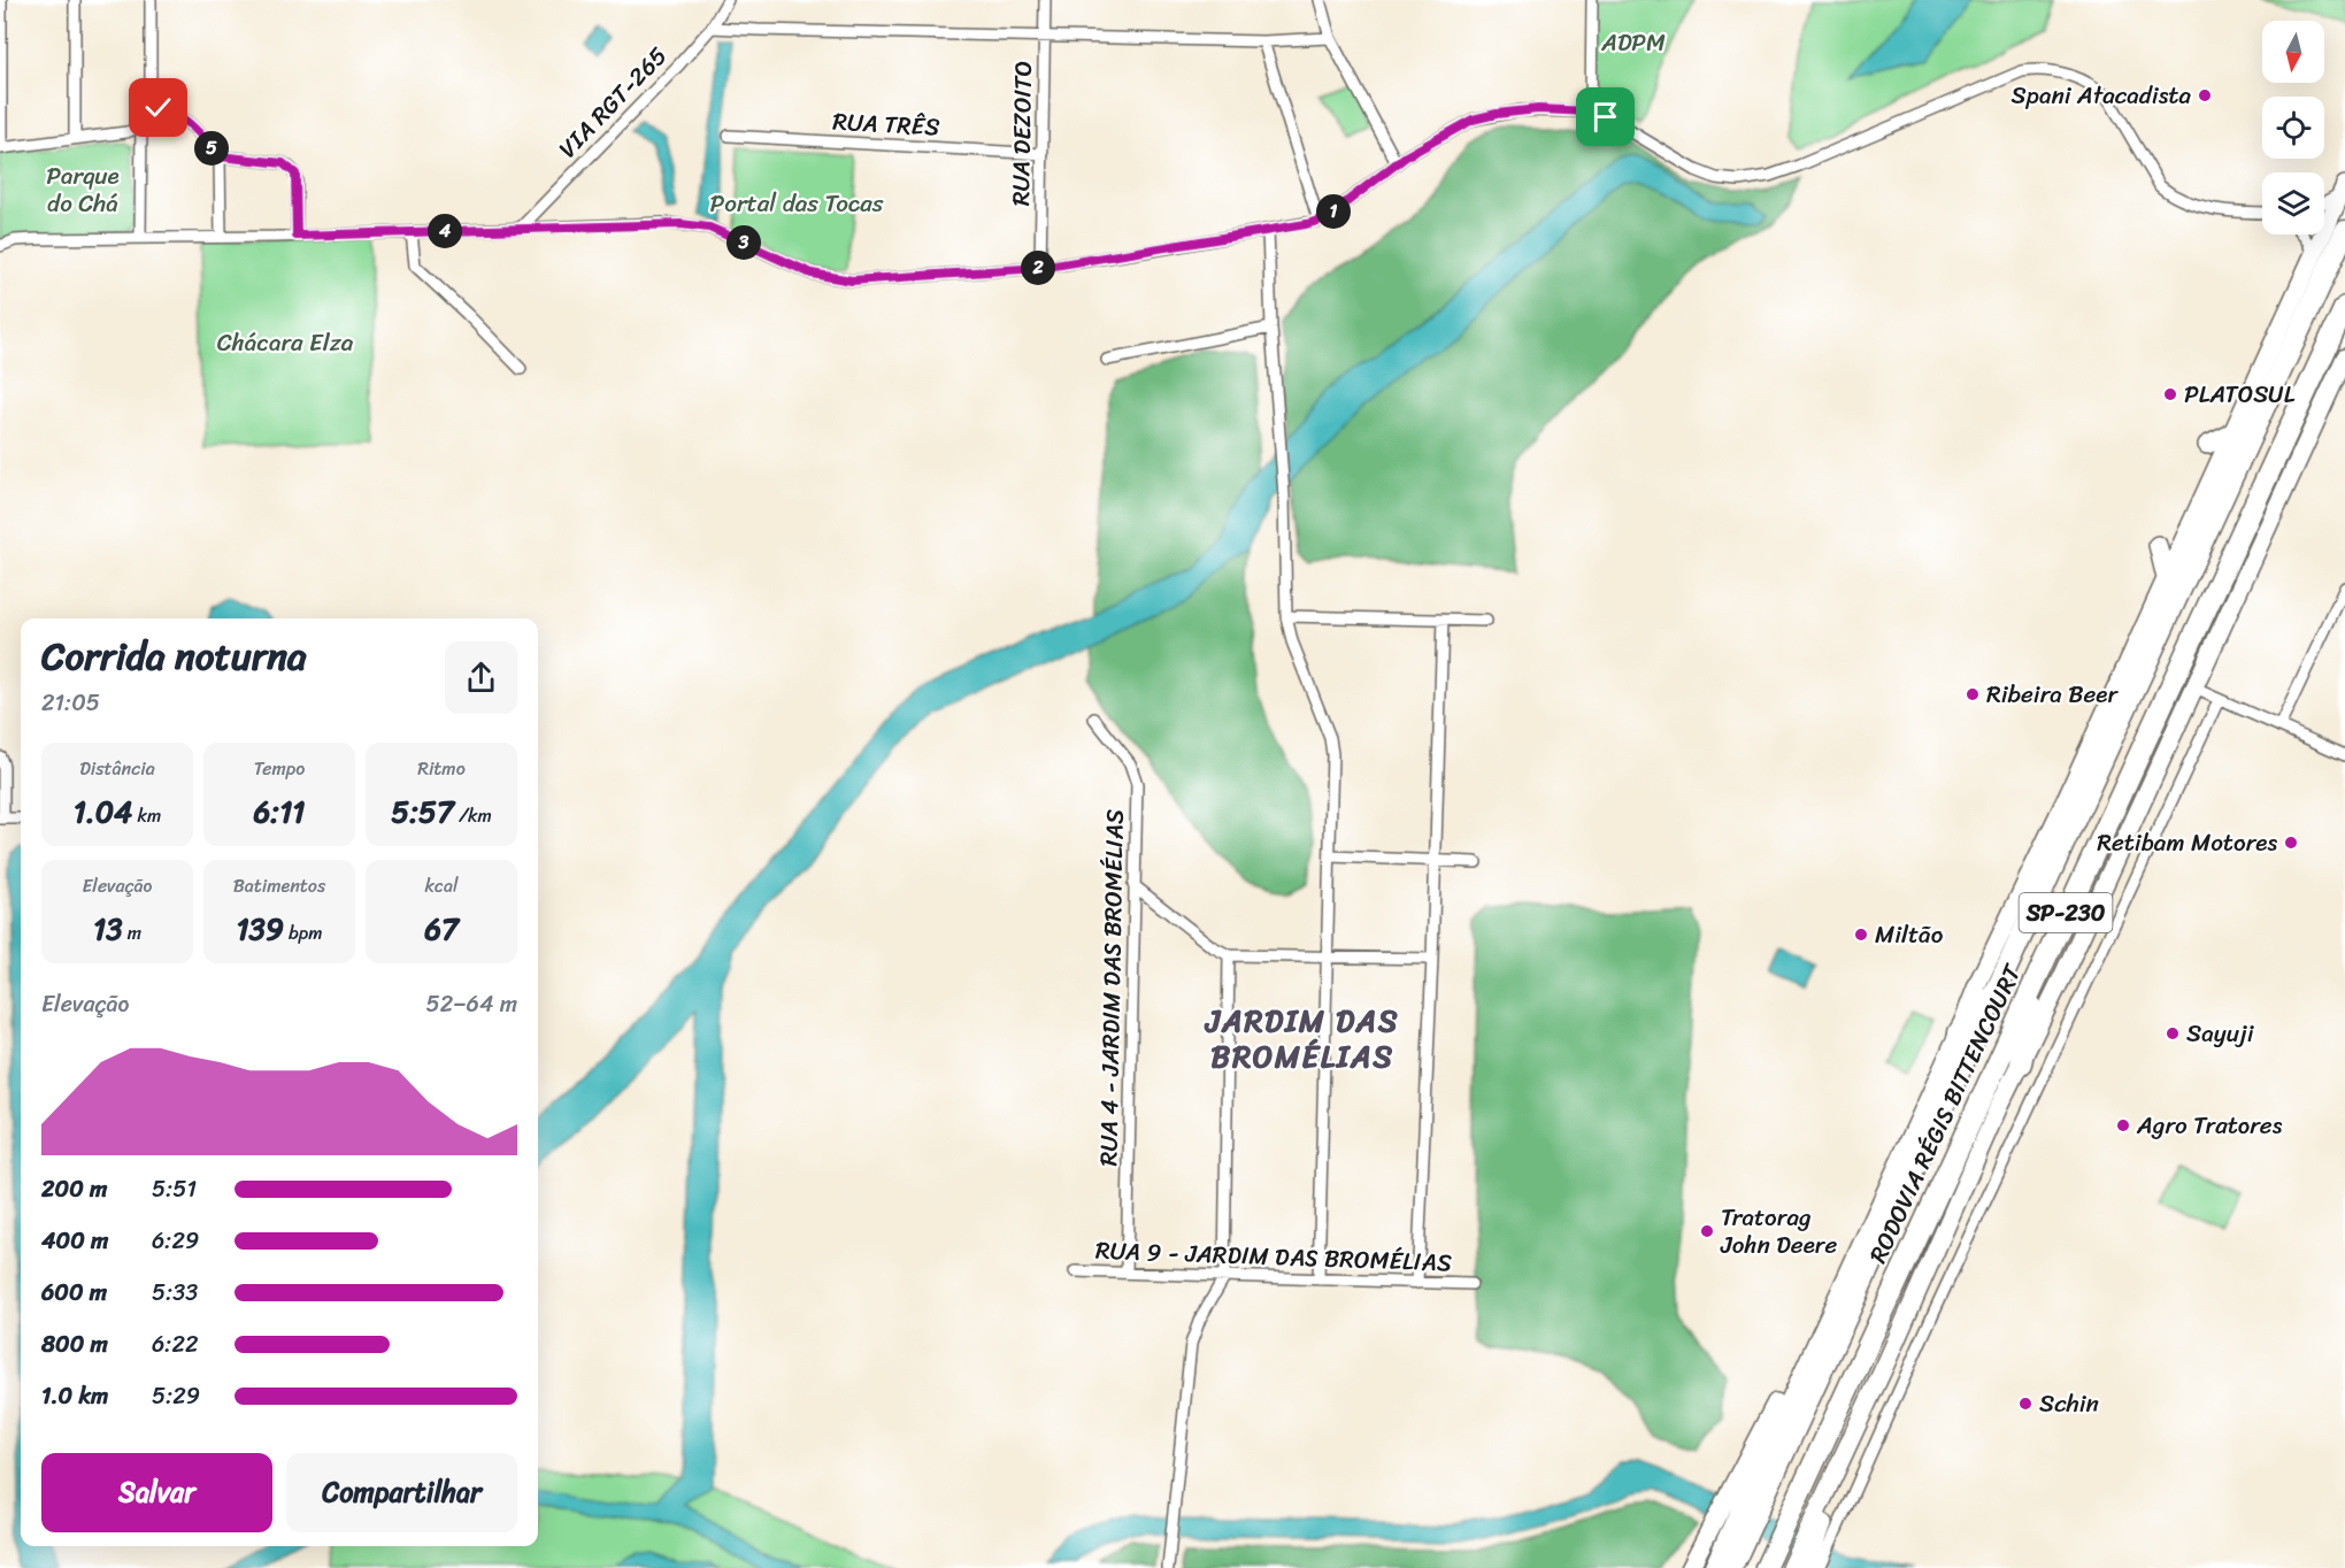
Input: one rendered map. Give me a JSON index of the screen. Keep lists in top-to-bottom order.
{
  "streets": {
    "highway": ["SP-230", "RODOVIA RÉGIS BITTENCOURT"],
    "street": [
      "VIA RGT-265",
      "RUA TRÊS",
      "RUA DEZOITO",
      "RUA 4 - JARDIM DAS BROMÉLIAS",
      "RUA 9 - JARDIM DAS BROMÉLIAS"
    ]
  },
  "crossings": [
    ["RUA TRÊS", "RUA DEZOITO"],
    ["RUA 4 - JARDIM DAS BROMÉLIAS", "RUA 9 - JARDIM DAS BROMÉLIAS"]
  ],
  "districts": ["JARDIM DAS BROMÉLIAS"],
  "parks": [
    "ADPM",
    "Parque do Chá",
    "Portal das Tocas",
    "Chácara Elza"
  ],
  "places": [
    "Spani Atacadista",
    "PLATOSUL",
    "Ribeira Beer",
    "Retibam Motores",
    "Miltão",
    "Sayuji",
    "Agro Tratores",
    "Tratorag John Deere",
    "Schin"
  ],
  "north": "bottom",
  "page": {
    "pins": [
      "5",
      "1",
      "4",
      "3",
      "2"
    ],
    "heading": ["Corrida noturna", "21:05"],
    "stats": [
      ["Distância", "1.04 km"],
      ["Tempo", "6:11"],
      ["Ritmo", "5:57 /km"],
      ["Elevação", "13 m"],
      ["Batimentos", "139 bpm"],
      ["kcal", "67"]
    ],
    "chart": ["Elevação", "52–64 m"],
    "list": [
      {
        "name": "200 m",
        "note": "5:51"
      },
      {
        "name": "400 m",
        "note": "6:29"
      },
      {
        "name": "600 m",
        "note": "5:33"
      },
      {
        "name": "800 m",
        "note": "6:22"
      },
      {
        "name": "1.0 km",
        "note": "5:29"
      }
    ],
    "buttons": ["Salvar", "Compartilhar"]
  }
}
